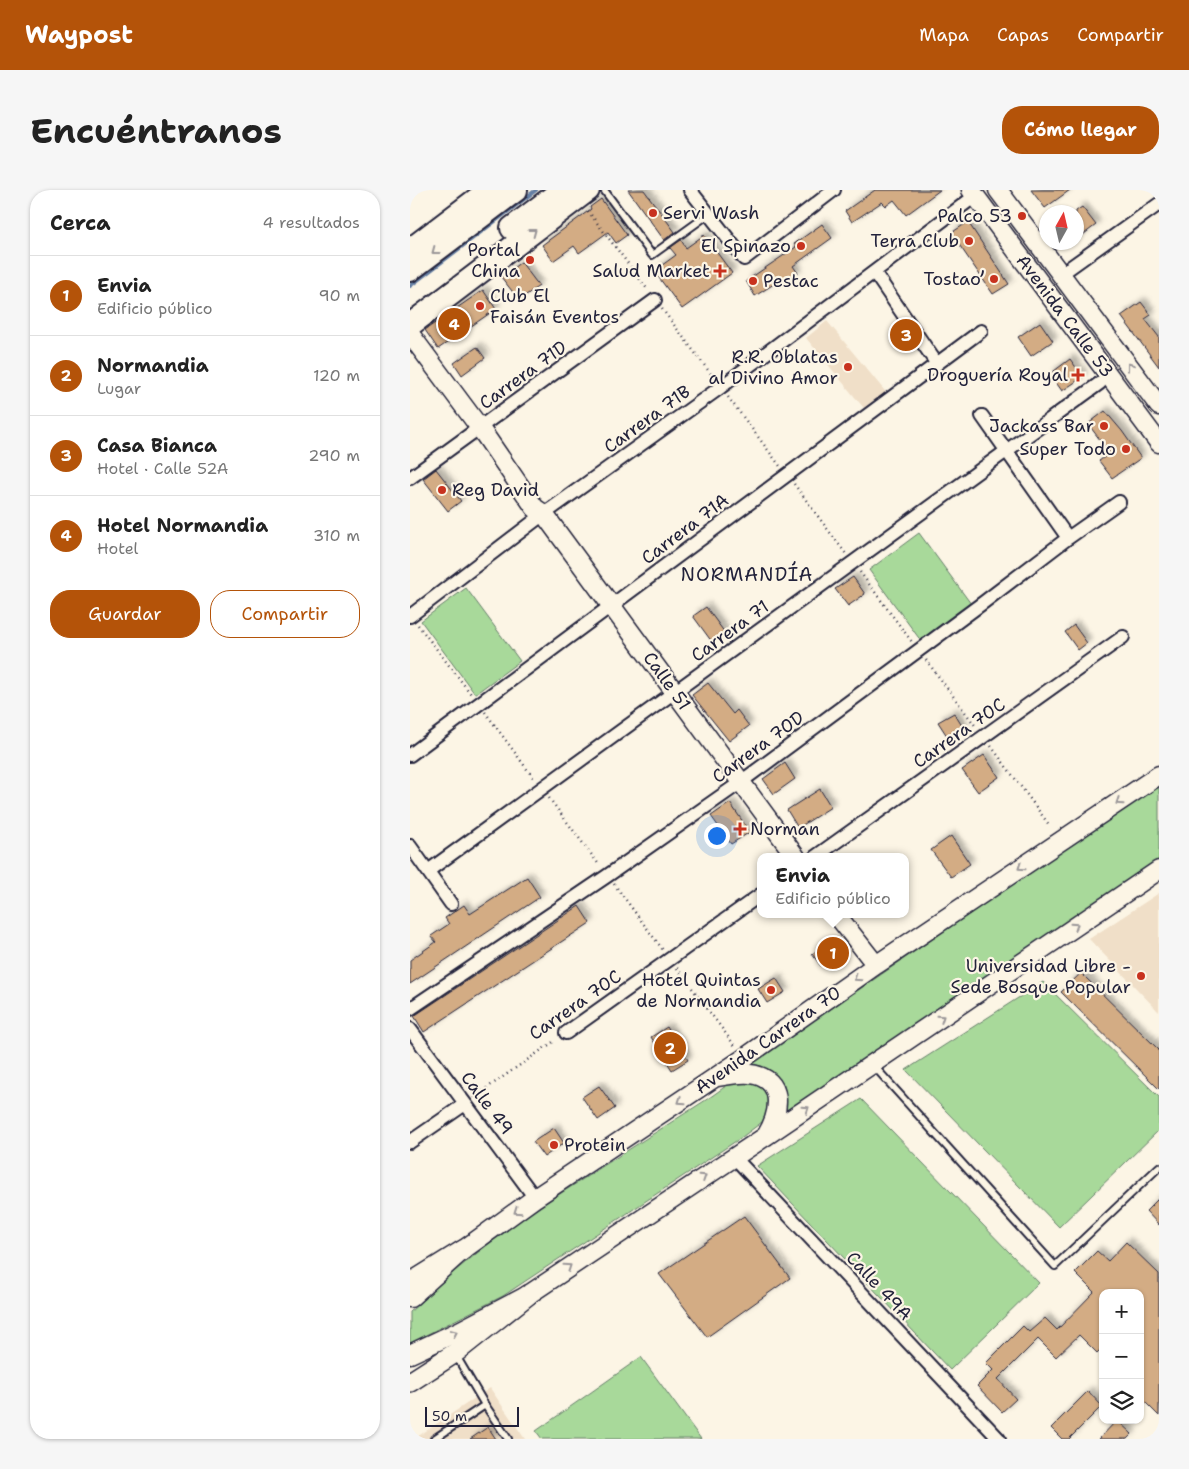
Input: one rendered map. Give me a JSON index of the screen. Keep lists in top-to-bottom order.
{
  "streets": {
    "main road": ["Avenida Calle 53", "Calle 51", "Avenida Carrera 70"],
    "street": [
      "Carrera 71D",
      "Carrera 71B",
      "Carrera 71A",
      "Carrera 71",
      "Carrera 70C",
      "Carrera 70D",
      "Calle 49",
      "Calle 49A"
    ]
  },
  "crossings": [
    ["Avenida Calle 53", "Carrera 71B"],
    ["Carrera 71D", "Calle 51"],
    ["Carrera 71B", "Calle 51"],
    ["Carrera 71A", "Calle 51"],
    ["Carrera 71", "Calle 51"],
    ["Calle 51", "Carrera 70D"],
    ["Carrera 70C", "Calle 49"],
    ["Avenida Carrera 70", "Calle 49"]
  ],
  "districts": ["NORMANDÍA"],
  "places": {
    "other": [
      "Servi Wash",
      "Palco 53",
      "Terra Club",
      "El Spinazo",
      "Portal China",
      "Tostao’",
      "Pestac",
      "Club El Faisán Eventos",
      "R.R. Oblatas al Divino Amor",
      "Jackass Bar",
      "Super Todo",
      "Reg David",
      "Universidad Libre - Sede Bosque Popular",
      "Hotel Quintas de Normandia",
      "Protein"
    ],
    "health": ["Salud Market", "Droguería Royal", "Norman"]
  },
  "scale_bar": "50 m",
  "north": "top",
  "page": {
    "header": "Waypost",
    "nav": ["Mapa", "Capas", "Compartir"],
    "buttons": [
      "Cómo llegar",
      ["Guardar", "Compartir"]
    ],
    "title": "Encuéntranos",
    "heading": ["Cerca", "4 resultados"],
    "list": [
      {
        "mark": "1",
        "name": "Envia",
        "note": "Edificio público",
        "value": "90 m"
      },
      {
        "mark": "2",
        "name": "Normandia",
        "note": "Lugar",
        "value": "120 m"
      },
      {
        "mark": "3",
        "name": "Casa Bianca",
        "note": "Hotel · Calle 52A",
        "value": "290 m"
      },
      {
        "mark": "4",
        "name": "Hotel Normandia",
        "note": "Hotel",
        "value": "310 m"
      }
    ],
    "pins": [
      "4",
      "3",
      "1",
      "2"
    ],
    "popup": ["Envia", "Edificio público"],
    "map_buttons": ["+", "−"],
    "scale": "50 m"
  }
}
